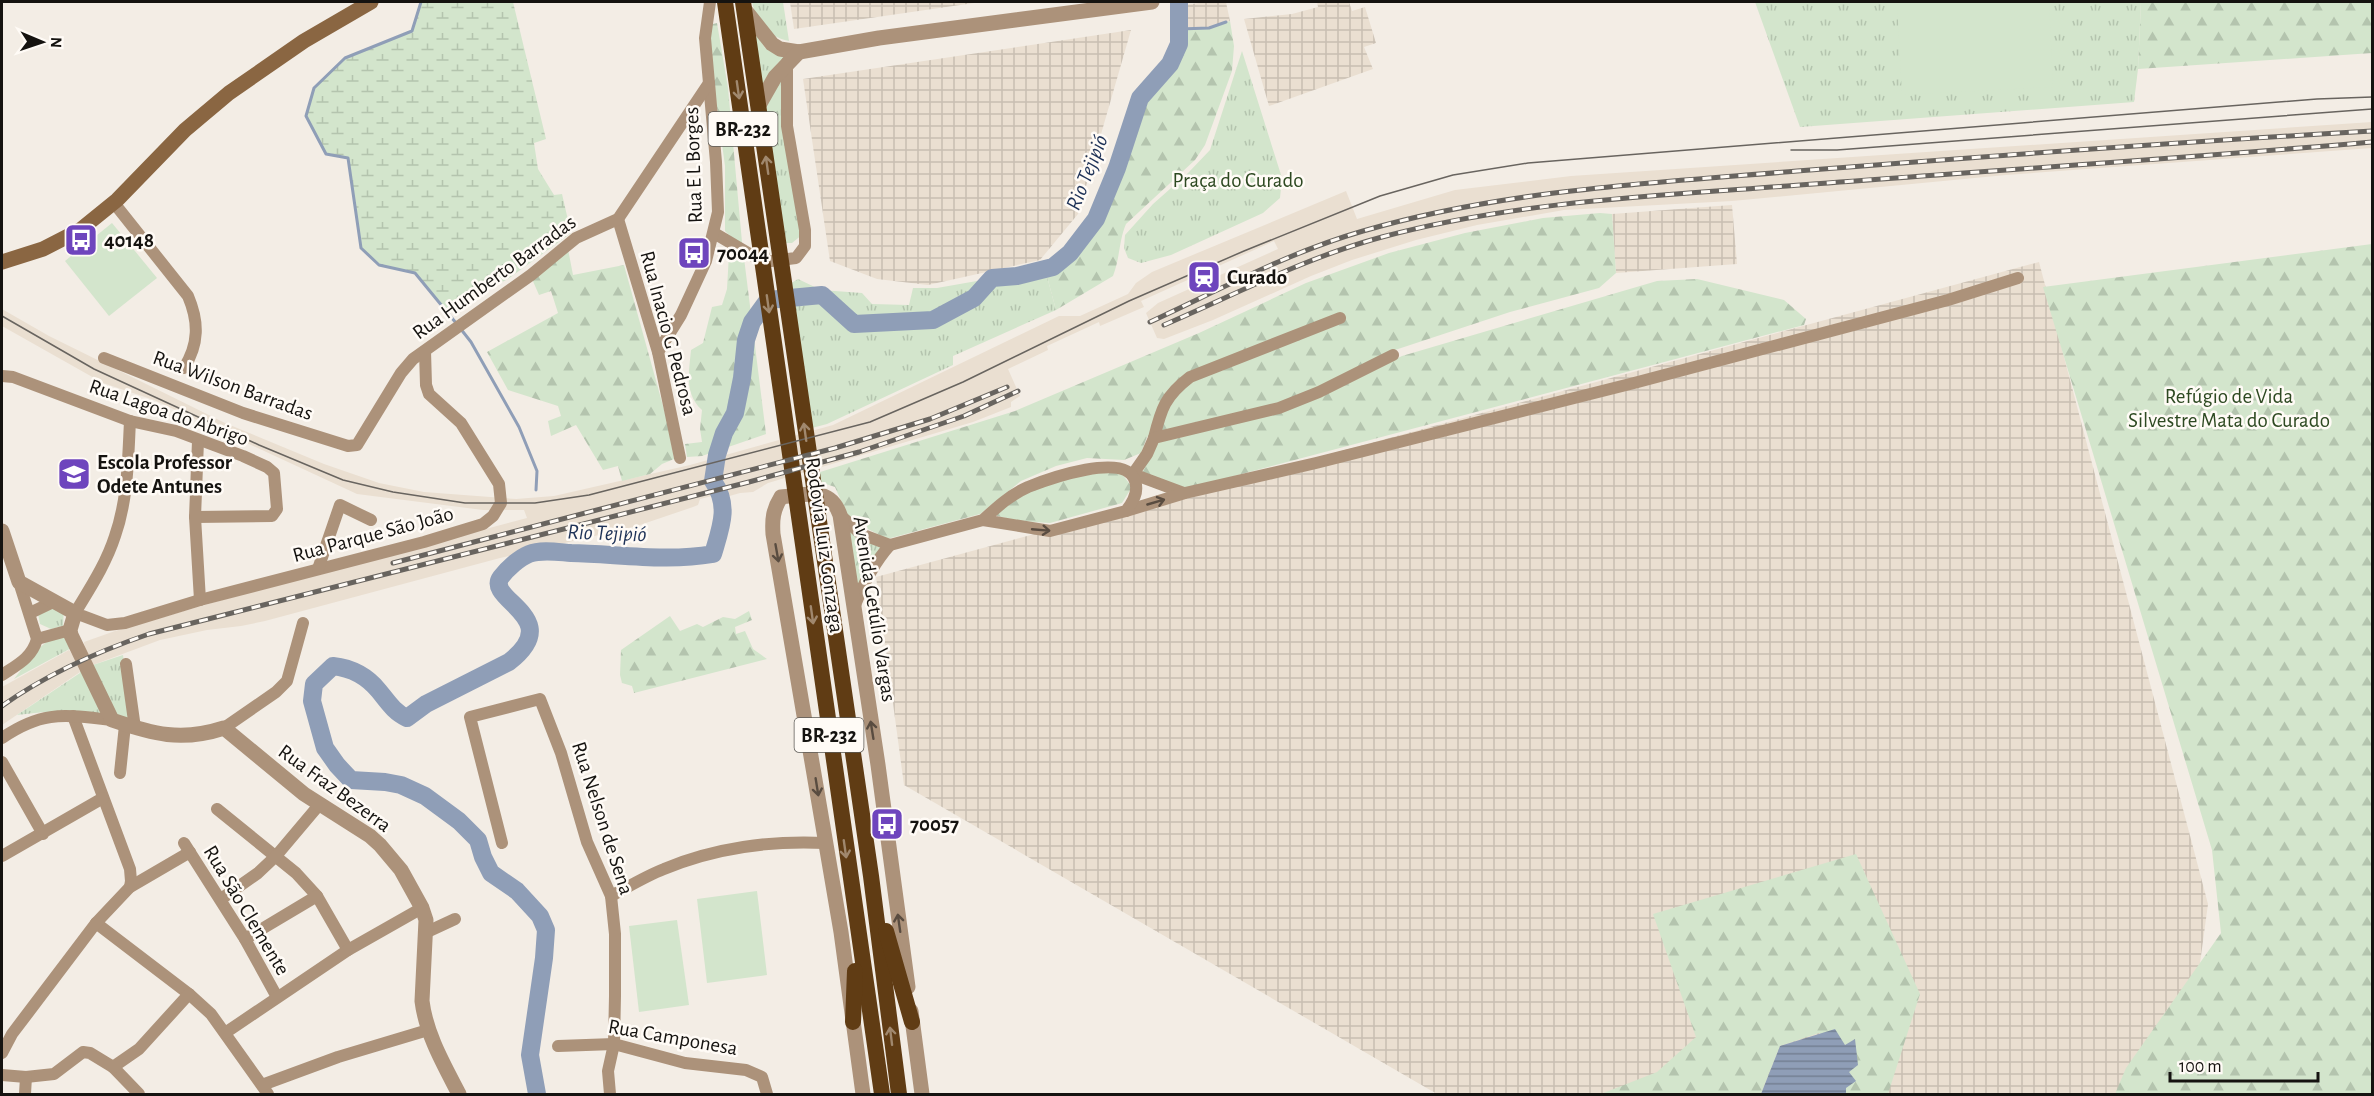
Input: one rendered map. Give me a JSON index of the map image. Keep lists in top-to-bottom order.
{
  "streets": {
    "highway": ["BR-232", "Rodovia Luiz Gonzaga"],
    "street": [
      "Rua E L Borges",
      "Rua Humberto Barradas",
      "Rua Inacio G Pedrosa",
      "Rua Wilson Barradas",
      "Rua Lagoa do Abrigo",
      "Rua Parque São João",
      "Avenida Getúlio Vargas",
      "Rua Fraz Bezerra",
      "Rua Nelson de Sena",
      "Rua São Clemente",
      "Rua Camponesa"
    ]
  },
  "crossings": [
    ["Rua E L Borges", "Rua Inacio G Pedrosa"],
    ["Rua Humberto Barradas", "Rua Inacio G Pedrosa"],
    ["Rua Humberto Barradas", "Rua Wilson Barradas"],
    ["Rua Humberto Barradas", "Rua Parque São João"],
    ["Rua Nelson de Sena", "Rua Camponesa"]
  ],
  "water": ["Rio Tejipió"],
  "parks": ["Praça do Curado", "Refúgio de Vida Silvestre Mata do Curado"],
  "places": {
    "bus stop": ["40148", "70044", "70057"],
    "station": ["Curado"],
    "school or university": ["Escola Professor Odete Antunes"]
  },
  "scale_bar": "100 m",
  "north": "right"
}
